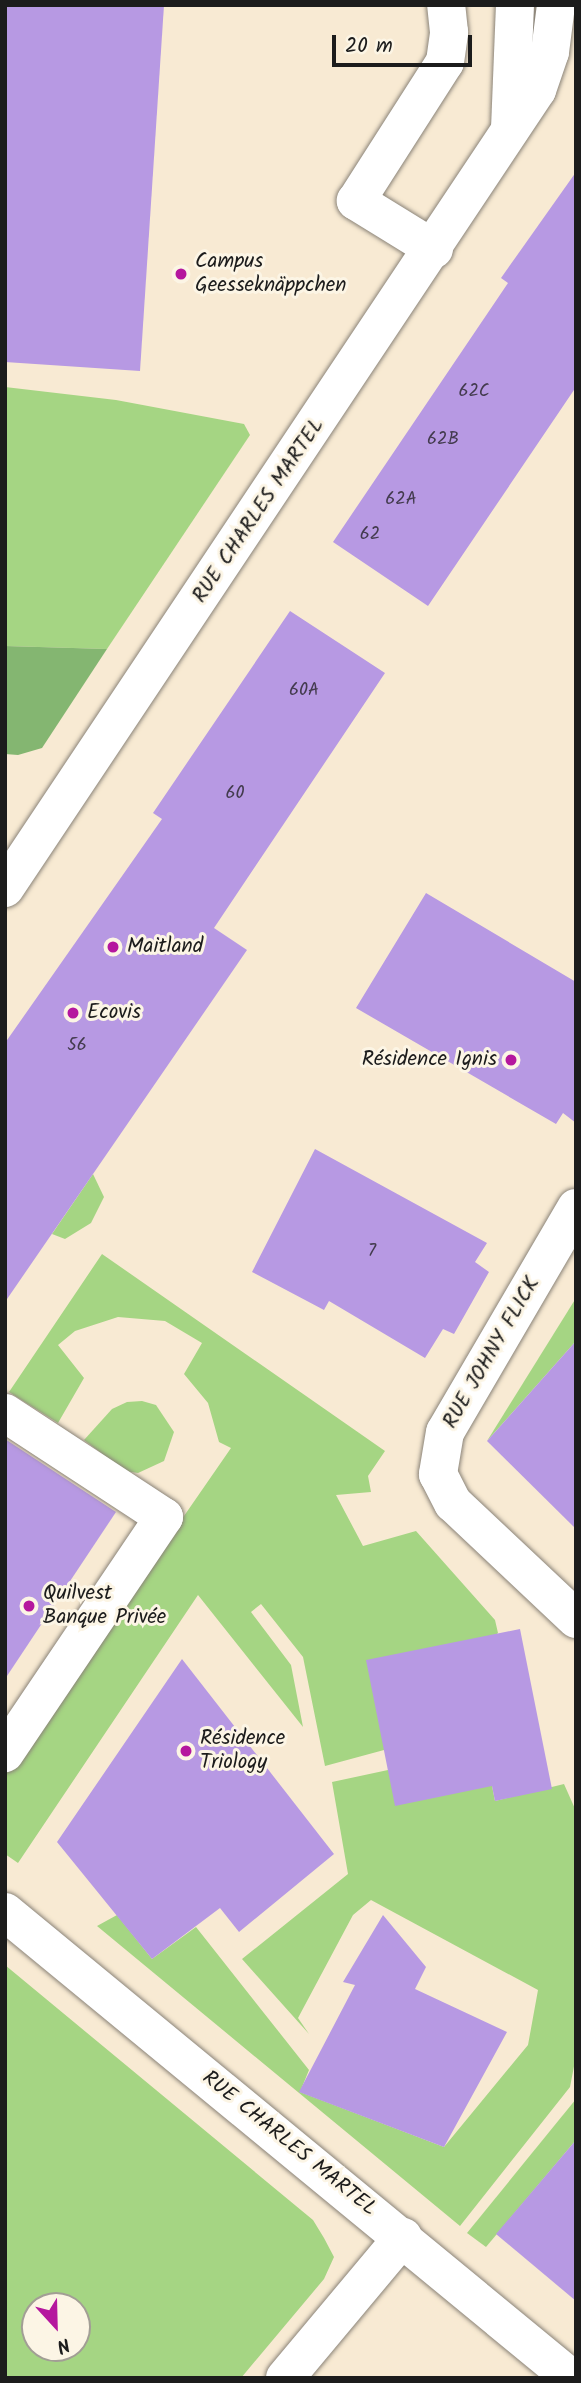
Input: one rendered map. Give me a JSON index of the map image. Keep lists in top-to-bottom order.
{
  "streets": {
    "street": ["RUE CHARLES MARTEL", "RUE JOHNY FLICK"]
  },
  "places": [
    "Campus Geesseknäppchen",
    "Maitland",
    "Ecovis",
    "Résidence Ignis",
    "Quilvest Banque Privée",
    "Résidence Triology"
  ],
  "house_numbers": [
    "62C",
    "62B",
    "62A",
    "62",
    "60A",
    "60",
    "56",
    "7"
  ],
  "scale_bar": "20 m",
  "north": "bottom"
}
